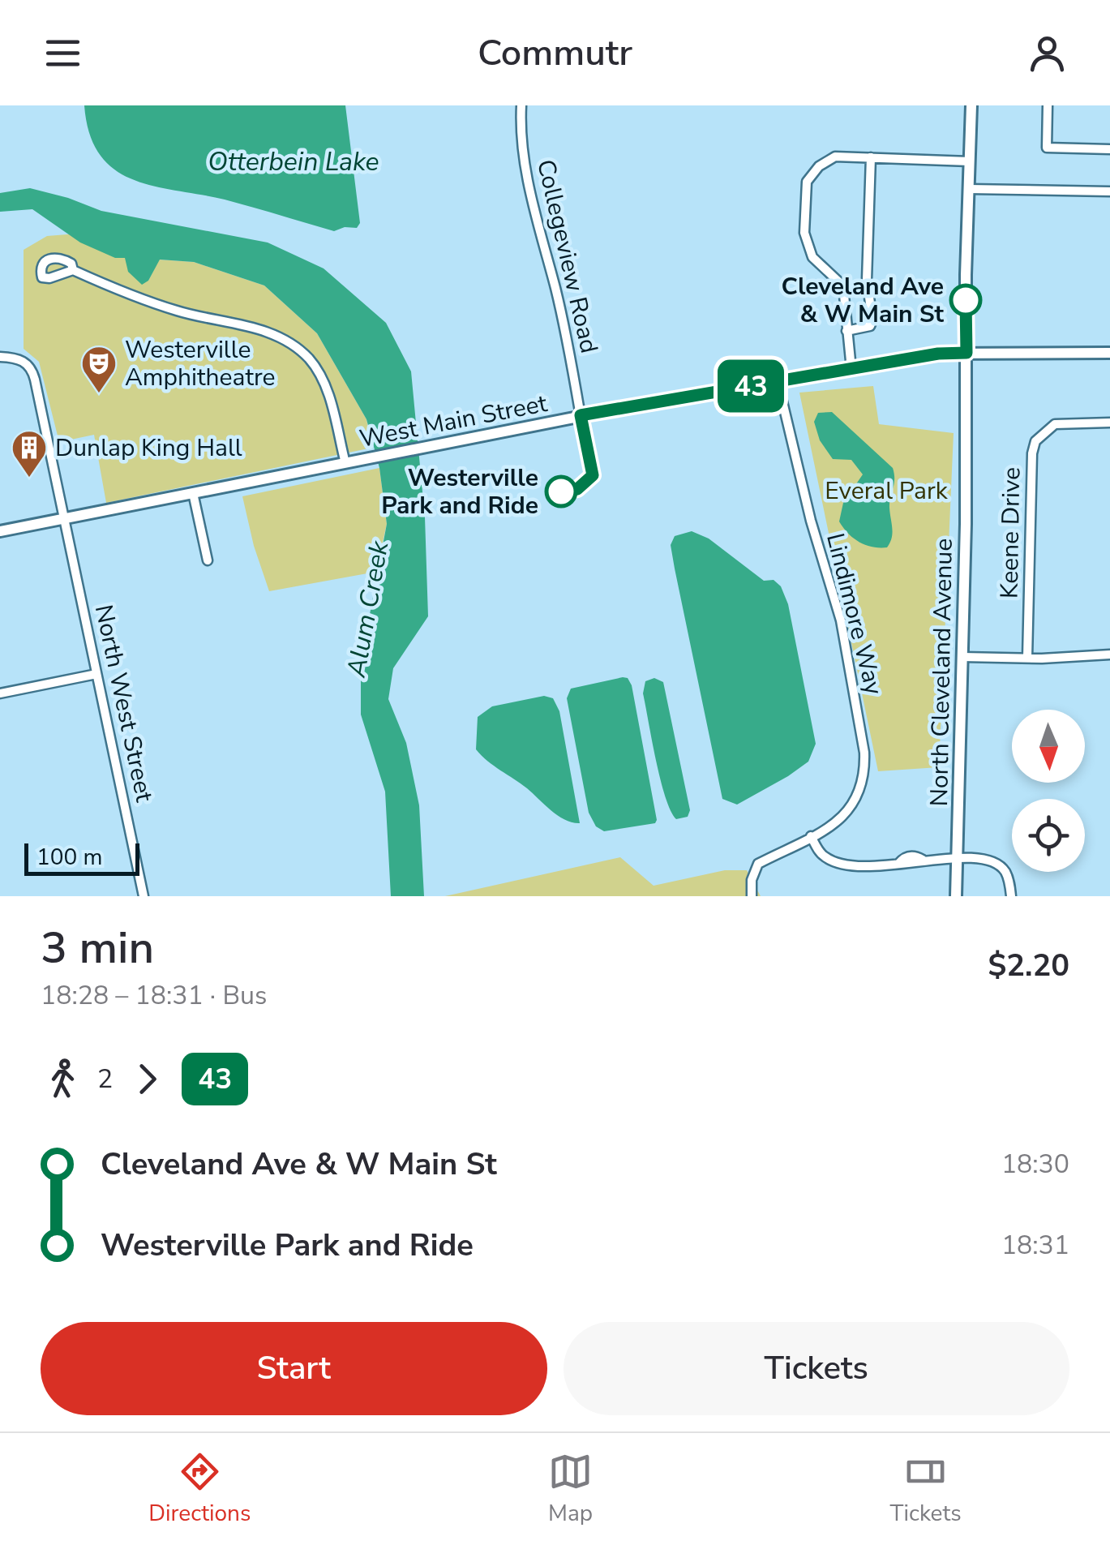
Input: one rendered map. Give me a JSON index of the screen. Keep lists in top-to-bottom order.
{
  "streets": {
    "main road": ["West Main Street", "North Cleveland Avenue"],
    "street": [
      "Collegeview Road",
      "Keene Drive",
      "Lindimore Way",
      "North West Street"
    ]
  },
  "crossings": [
    ["Collegeview Road", "West Main Street"],
    ["West Main Street", "Lindimore Way"],
    ["West Main Street", "North Cleveland Avenue"],
    ["West Main Street", "North West Street"]
  ],
  "water": ["Otterbein Lake", "Alum Creek"],
  "parks": ["Everal Park"],
  "places": {
    "other": ["Cleveland Ave & W Main St", "Westerville Park and Ride"],
    "theatre": ["Westerville Amphitheatre"],
    "building": ["Dunlap King Hall"]
  },
  "lines": ["bus line 43"],
  "scale_bar": "100 m",
  "north": "bottom",
  "page": {
    "header": "Commutr",
    "on_map": "43",
    "scale": "100 m",
    "heading": ["3 min", "18:28 – 18:31 · Bus", "$2.20"],
    "legs": ["2", "43"],
    "list": [
      {
        "name": "Cleveland Ave & W Main St",
        "value": "18:30"
      },
      {
        "name": "Westerville Park and Ride",
        "value": "18:31"
      }
    ],
    "buttons": ["Start", "Tickets"],
    "tabs": ["Directions", "Map", "Tickets"]
  }
}
